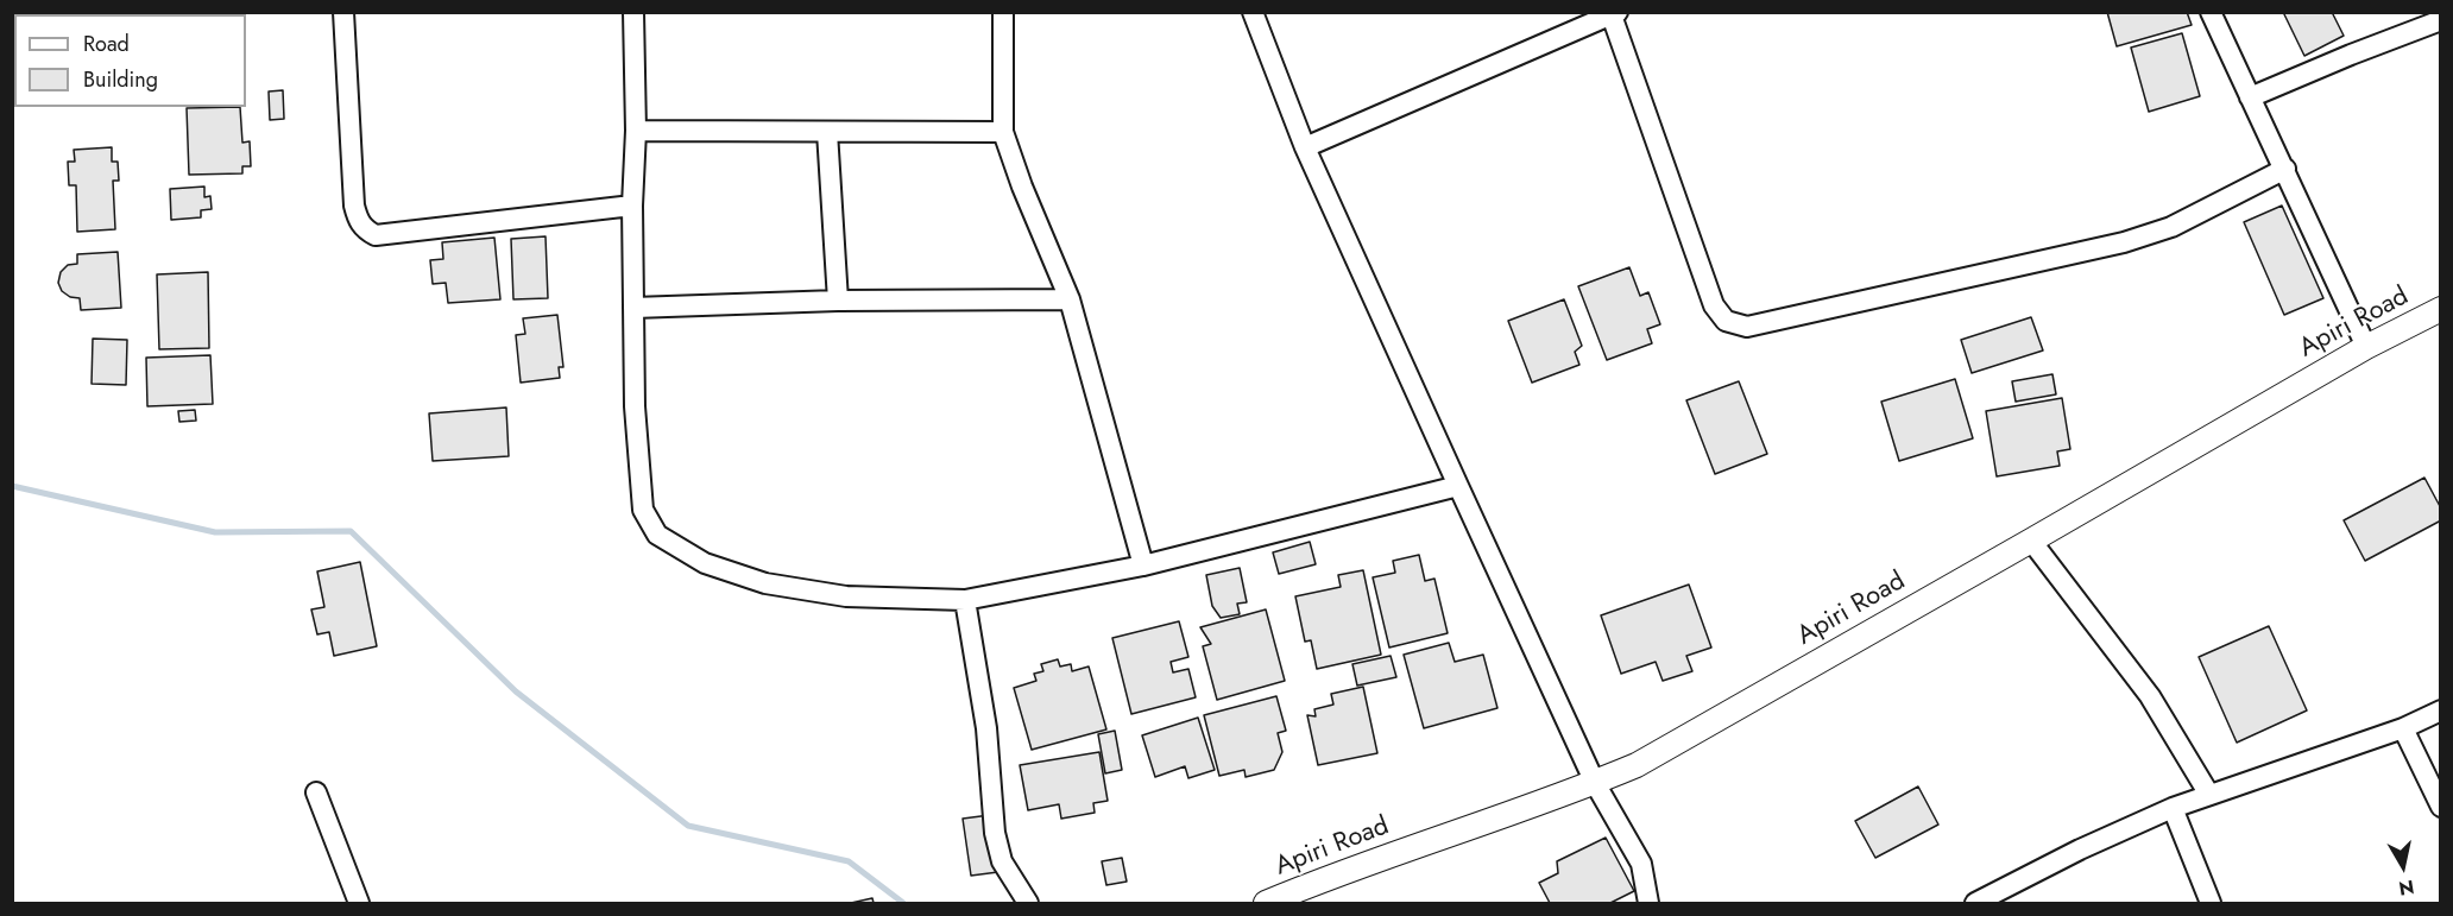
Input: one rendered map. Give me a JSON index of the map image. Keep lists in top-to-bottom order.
{
  "streets": {
    "street": ["Apiri Road"]
  },
  "legend": ["Road", "Building"],
  "north": "bottom"
}
